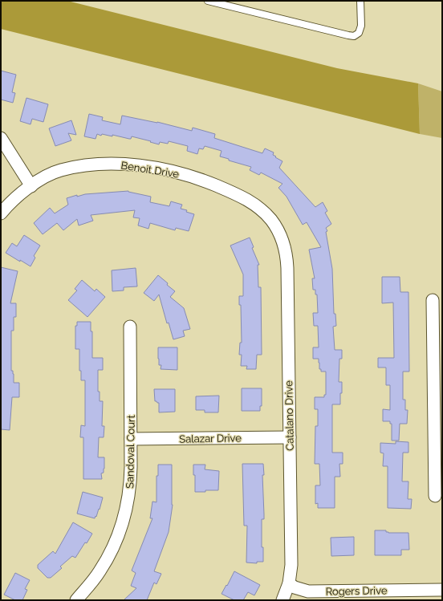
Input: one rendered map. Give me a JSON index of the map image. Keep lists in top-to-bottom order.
{
  "streets": {
    "street": [
      "Benoit Drive",
      "Catalano Drive",
      "Salazar Drive",
      "Sandoval Court",
      "Rogers Drive"
    ]
  },
  "crossings": [
    ["Benoit Drive", "Catalano Drive"],
    ["Catalano Drive", "Salazar Drive"],
    ["Catalano Drive", "Rogers Drive"],
    ["Salazar Drive", "Sandoval Court"]
  ]
}
